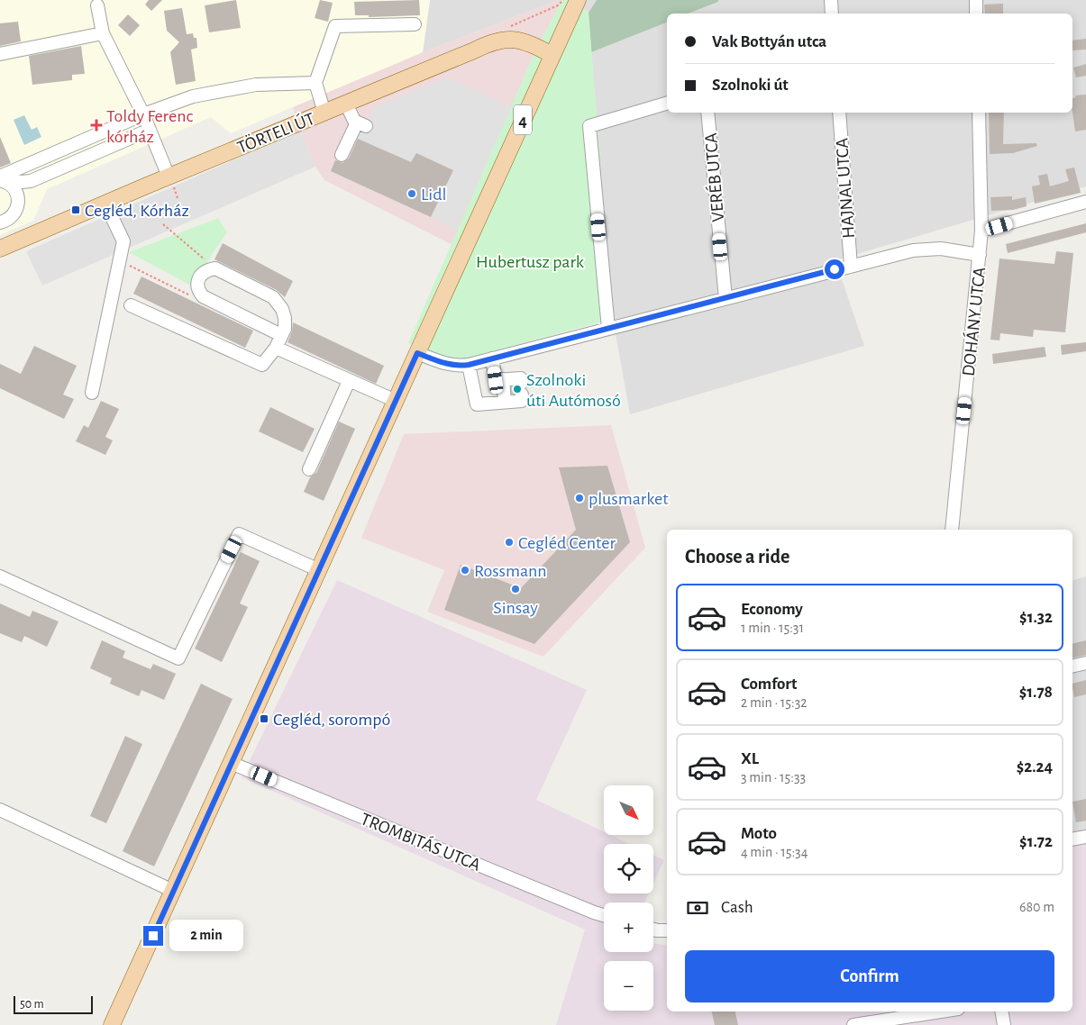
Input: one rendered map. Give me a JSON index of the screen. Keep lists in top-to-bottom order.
{
  "streets": {
    "main road": ["4", "TÖRTELI ÚT"],
    "street": [
      "VERÉB UTCA",
      "HAJNAL UTCA",
      "DOHÁNY UTCA",
      "TROMBITÁS UTCA"
    ]
  },
  "crossings": [
    ["4", "TÖRTELI ÚT"],
    ["4", "TROMBITÁS UTCA"]
  ],
  "parks": ["Hubertusz park"],
  "places": {
    "health": ["Toldy Ferenc kórház"],
    "other": [
      "Lidl",
      "Szolnoki úti Autómosó",
      "plusmarket",
      "Cegléd Center",
      "Rossmann",
      "Sinsay"
    ],
    "transit": ["Cegléd, Kórház", "Cegléd, sorompó"]
  },
  "scale_bar": "50 m",
  "north": "bottom right",
  "page": {
    "banner": ["Vak Bottyán utca", "Szolnoki út"],
    "heading": "Choose a ride",
    "list": [
      {
        "name": "Economy",
        "note": "1 min · 15:31",
        "value": "$1.32"
      },
      {
        "name": "Comfort",
        "note": "2 min · 15:32",
        "value": "$1.78"
      },
      {
        "name": "XL",
        "note": "3 min · 15:33",
        "value": "$2.24"
      },
      {
        "name": "Moto",
        "note": "4 min · 15:34",
        "value": "$1.72"
      }
    ],
    "map_buttons": ["+", "−"],
    "pay": ["Cash", "680 m"],
    "bubble": "2 min",
    "buttons": "Confirm",
    "scale": "50 m"
  }
}
